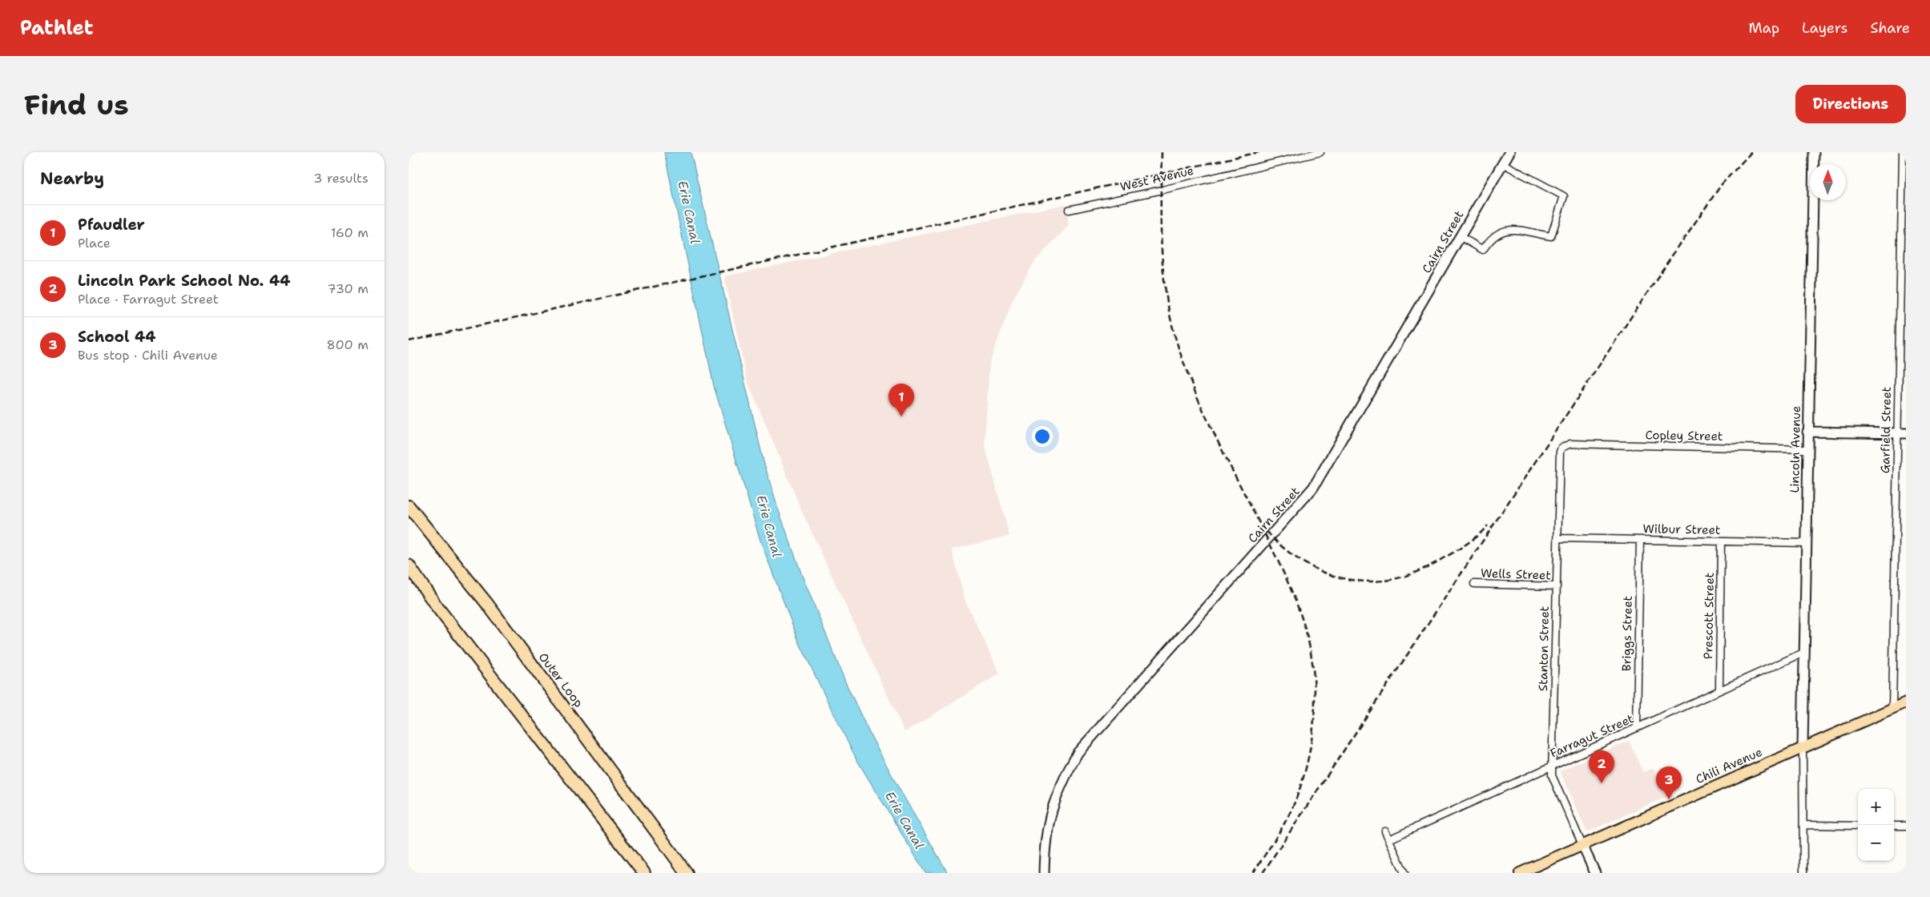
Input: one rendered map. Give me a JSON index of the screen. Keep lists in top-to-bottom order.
{
  "streets": {
    "highway": ["Outer Loop"],
    "main road": ["Chili Avenue"],
    "street": [
      "West Avenue",
      "Cairn Street",
      "Garfield Street",
      "Copley Street",
      "Lincoln Avenue",
      "Wilbur Street",
      "Wells Street",
      "Prescott Street",
      "Briggs Street",
      "Stanton Street",
      "Farragut Street"
    ]
  },
  "crossings": [
    ["Garfield Street", "Chili Avenue"],
    ["Copley Street", "Lincoln Avenue"],
    ["Copley Street", "Stanton Street"],
    ["Lincoln Avenue", "Wilbur Street"],
    ["Lincoln Avenue", "Farragut Street"],
    ["Lincoln Avenue", "Chili Avenue"],
    ["Wilbur Street", "Prescott Street"],
    ["Wilbur Street", "Briggs Street"],
    ["Wilbur Street", "Stanton Street"],
    ["Wells Street", "Stanton Street"],
    ["Prescott Street", "Farragut Street"],
    ["Briggs Street", "Farragut Street"],
    ["Stanton Street", "Farragut Street"],
    ["Stanton Street", "Chili Avenue"]
  ],
  "water": ["Erie Canal"],
  "north": "top",
  "page": {
    "header": "Pathlet",
    "nav": ["Map", "Layers", "Share"],
    "buttons": "Directions",
    "title": "Find us",
    "heading": ["Nearby", "3 results"],
    "list": [
      {
        "mark": "1",
        "name": "Pfaudler",
        "note": "Place",
        "value": "160 m"
      },
      {
        "mark": "2",
        "name": "Lincoln Park School No. 44",
        "note": "Place · Farragut Street",
        "value": "730 m"
      },
      {
        "mark": "3",
        "name": "School 44",
        "note": "Bus stop · Chili Avenue",
        "value": "800 m"
      }
    ],
    "pins": ["1", "2", "3"],
    "map_buttons": ["+", "−"]
  }
}
